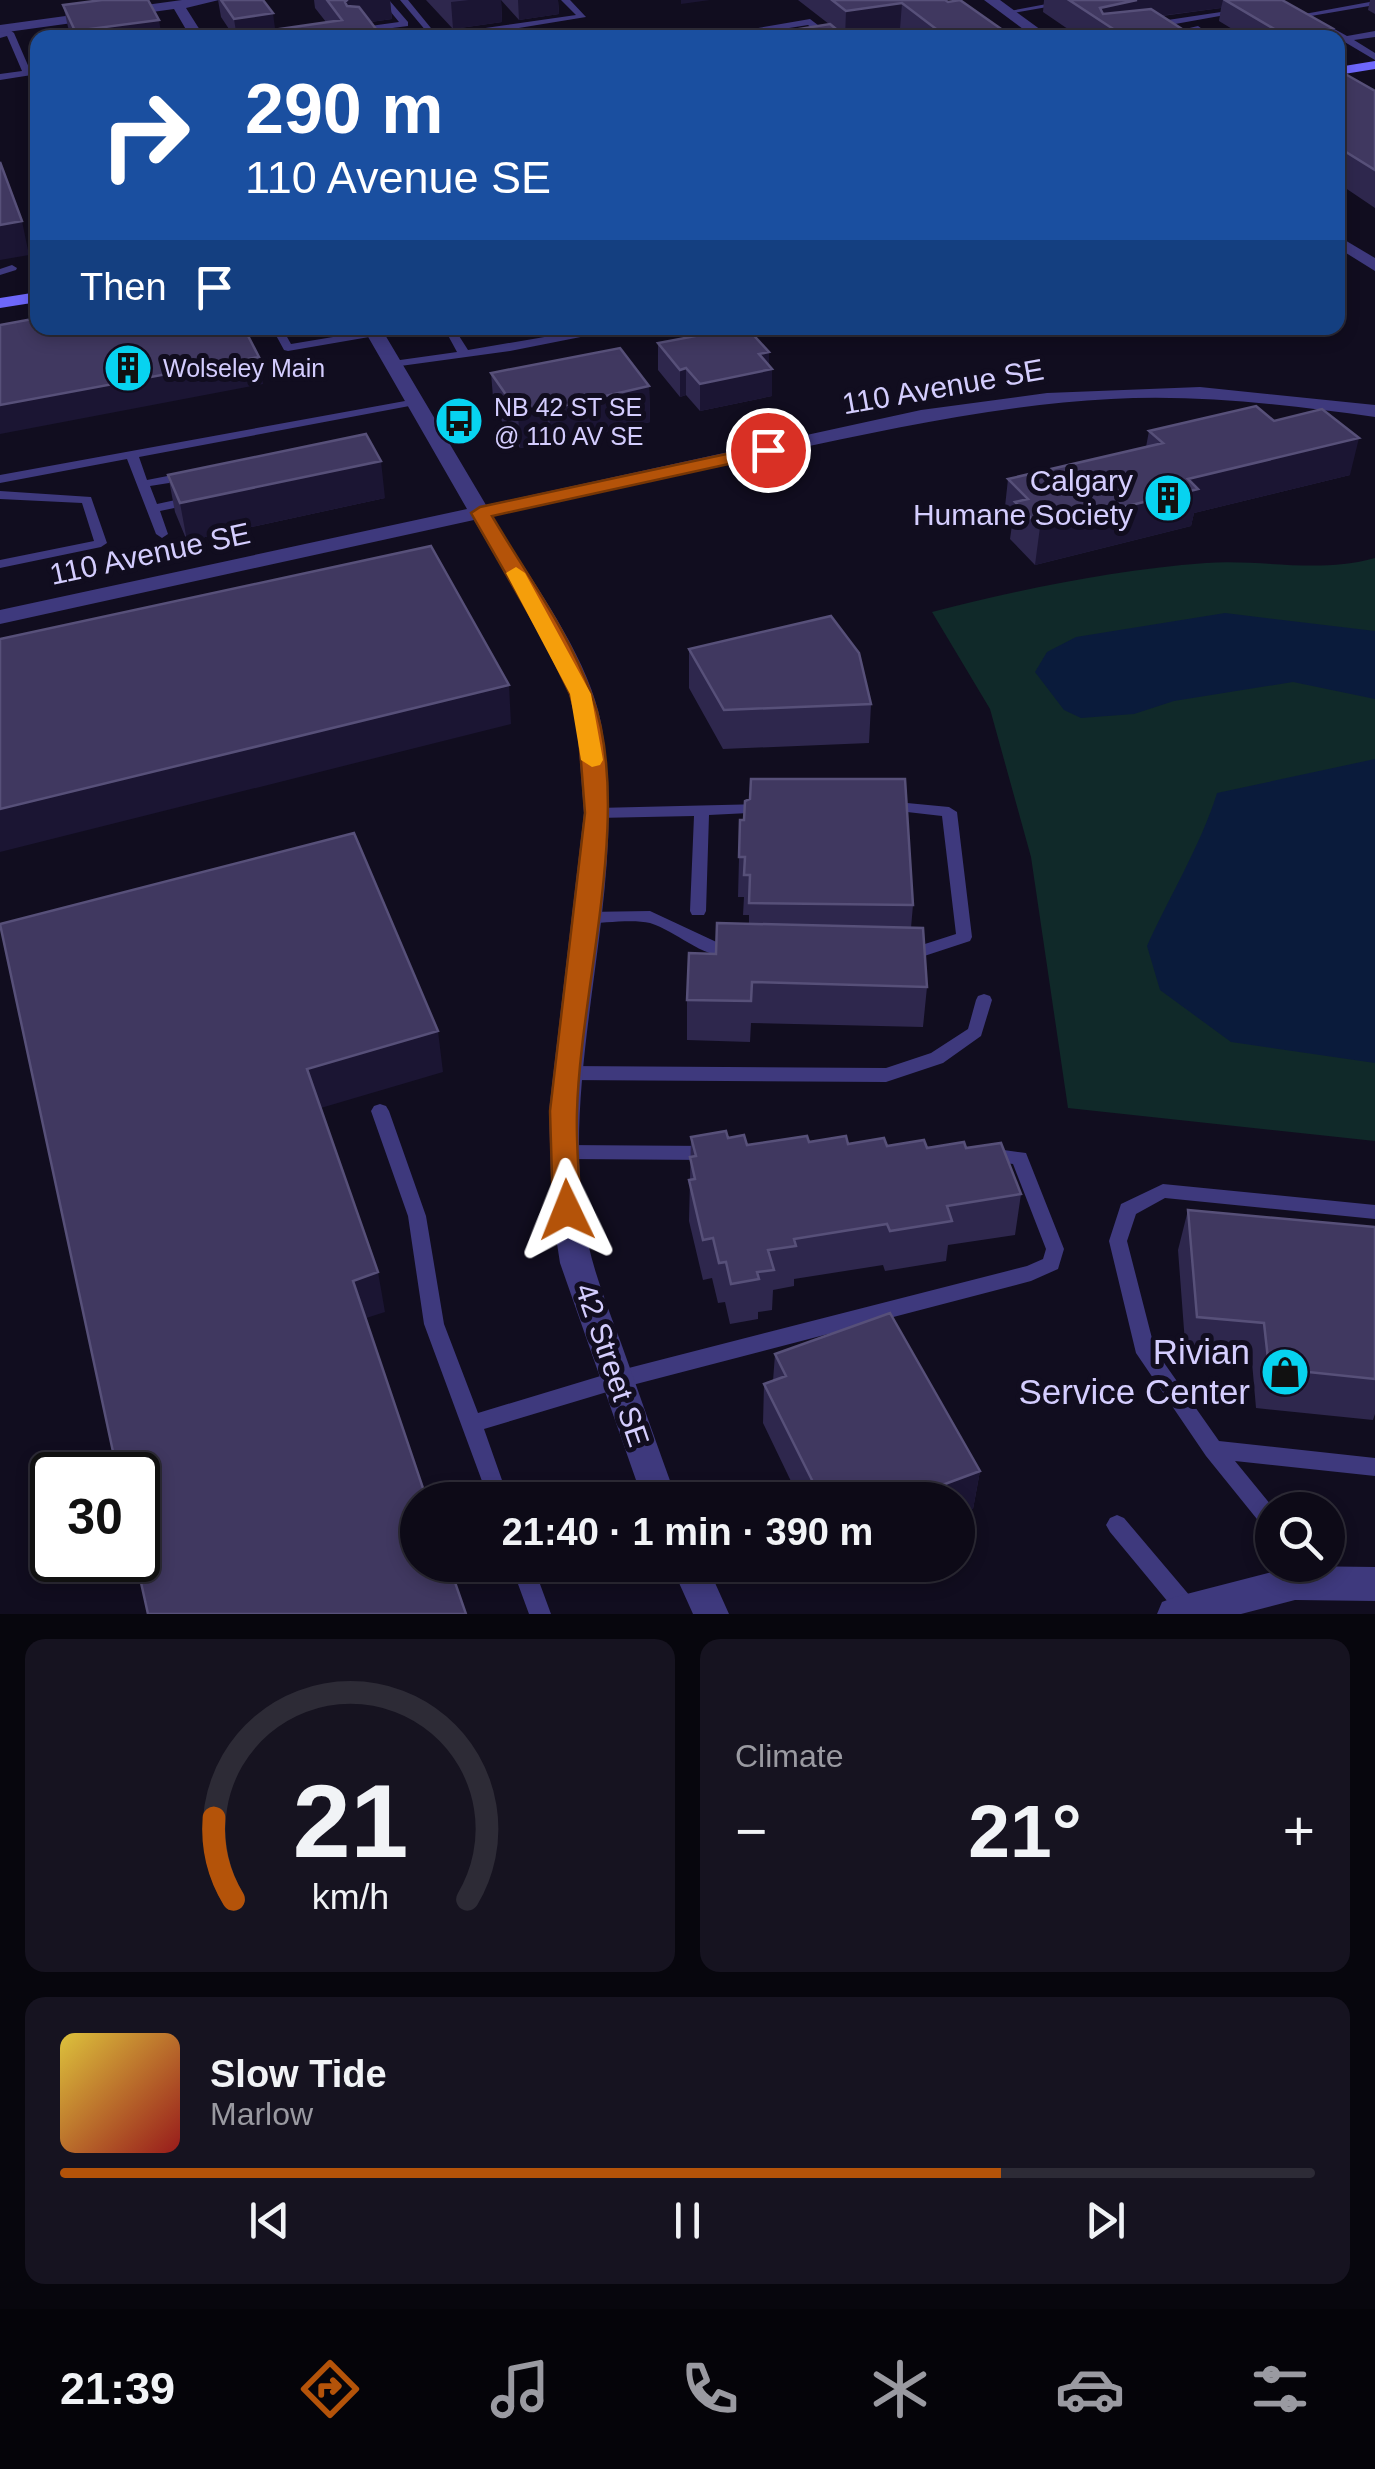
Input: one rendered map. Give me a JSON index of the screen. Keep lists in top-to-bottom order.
{
  "streets": {
    "street": ["110 Avenue SE", "42 Street SE"]
  },
  "crossings": [
    ["110 Avenue SE", "42 Street SE"]
  ],
  "places": {
    "building": ["Wolseley Main", "Calgary Humane Society"],
    "bus stop": ["NB 42 ST SE @ 110 AV SE"],
    "shop": ["Rivian Service Center"]
  },
  "page": {
    "turn": ["290 m", "110 Avenue SE"],
    "then": "Then",
    "limit": "30",
    "trip": "21:40 · 1 min · 390 m",
    "tile": "Climate",
    "heat": ["−", "21°", "+"],
    "song": ["Slow Tide", "Marlow"],
    "tabs": "21:39",
    "gauge": ["21", "km/h"]
  }
}
